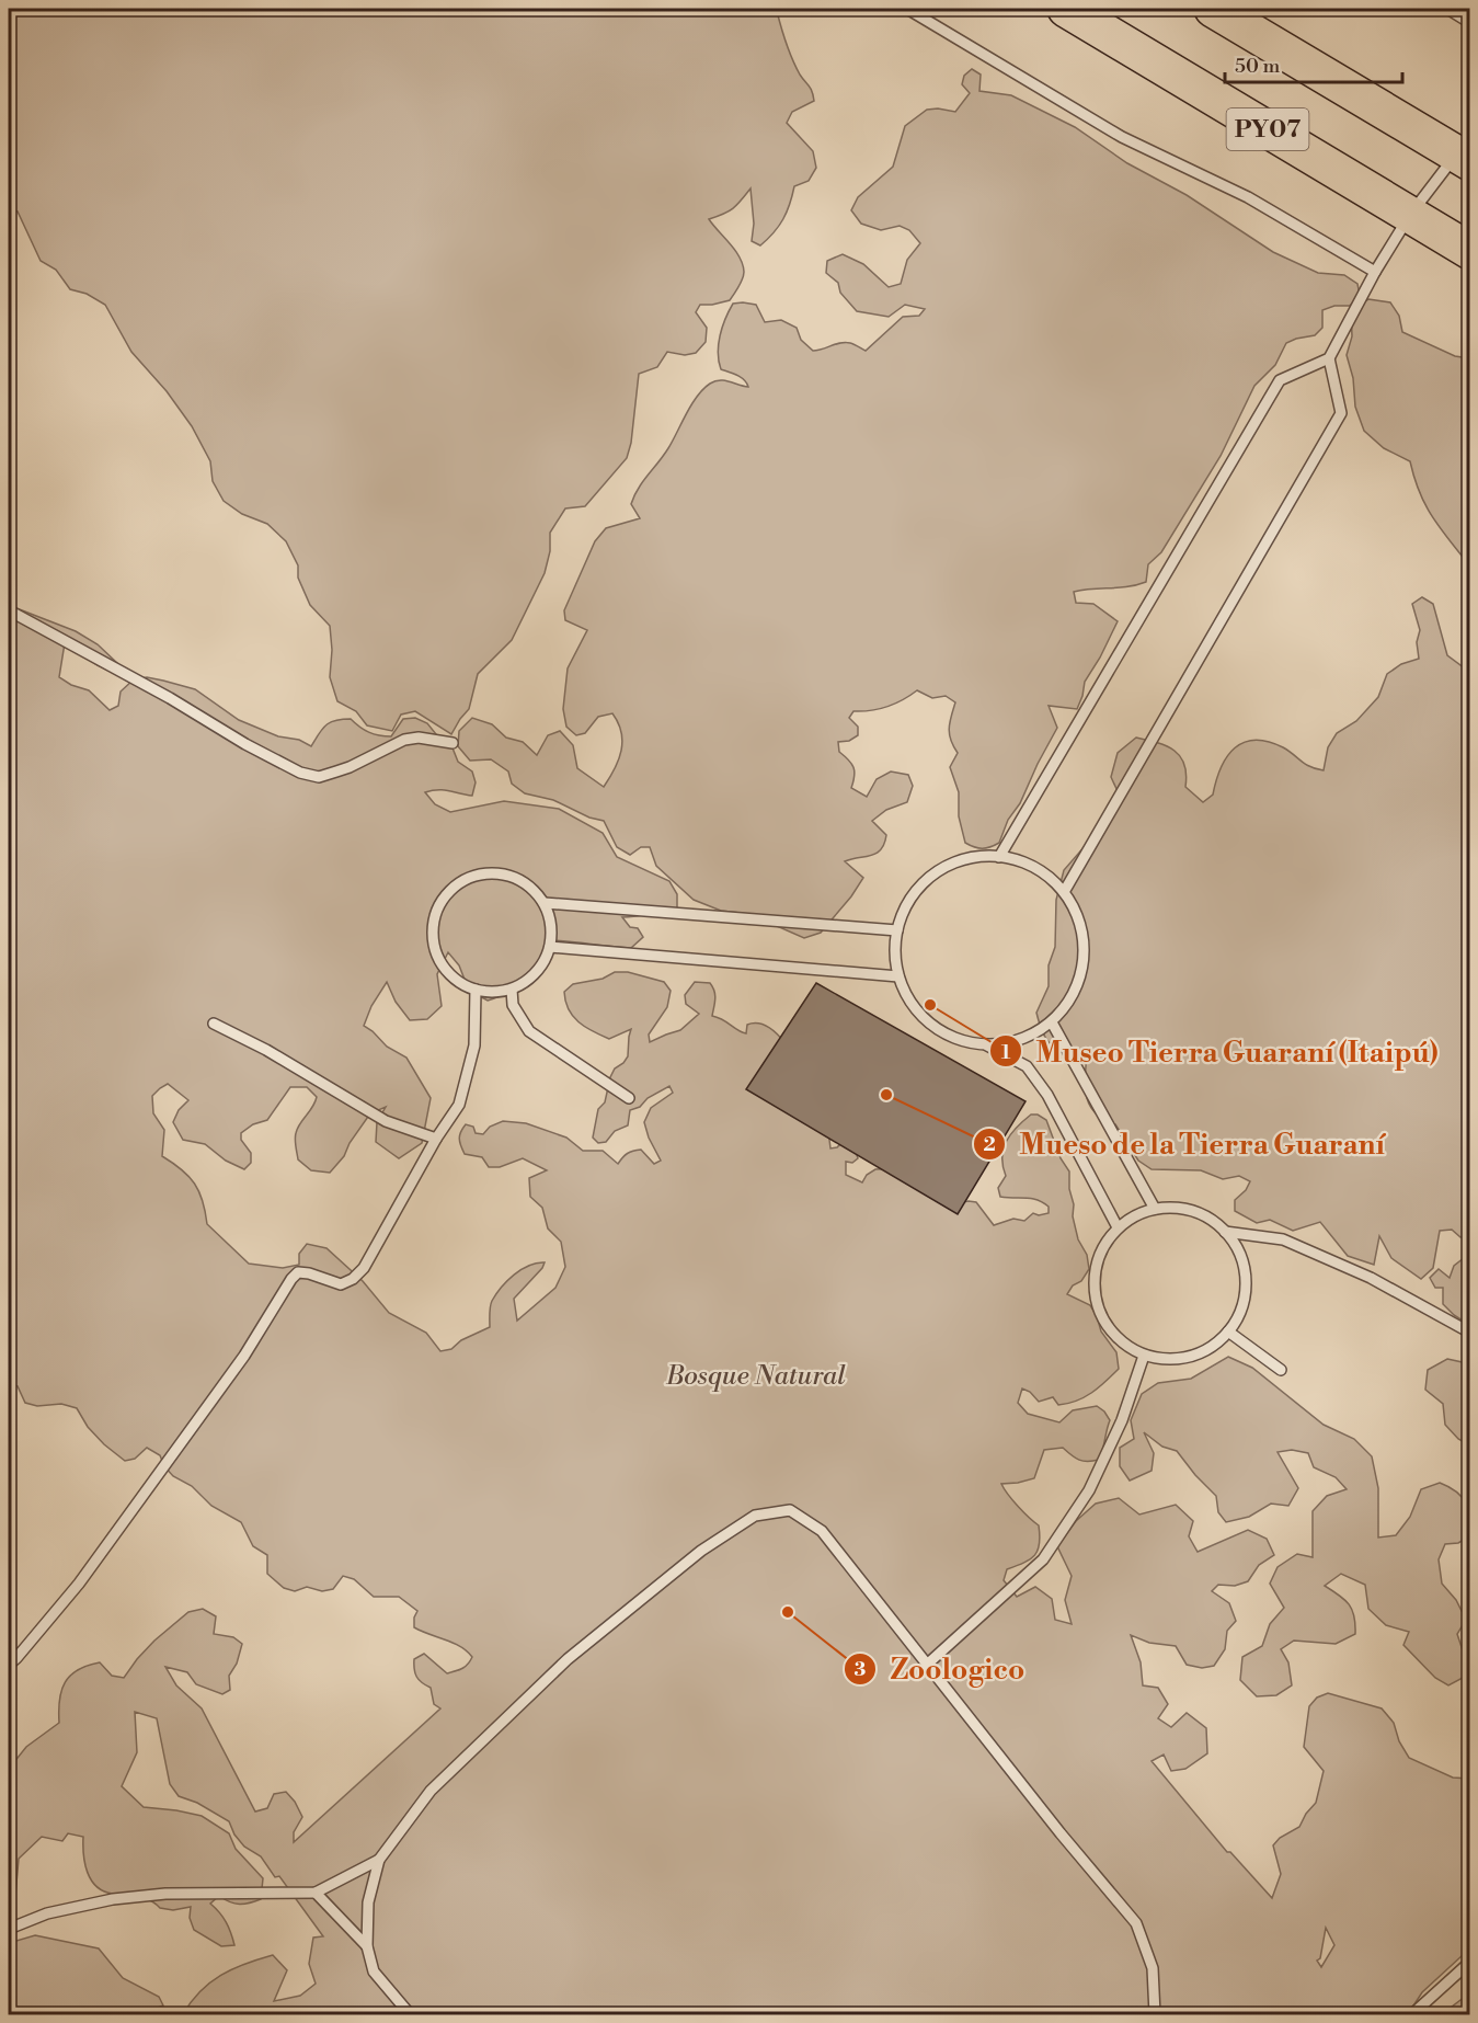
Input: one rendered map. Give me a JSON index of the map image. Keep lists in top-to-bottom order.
{
  "streets": {
    "highway": ["PY07"]
  },
  "parks": ["Bosque Natural"],
  "places": ["Museo Tierra Guaraní (Itaipú)", "Mueso de la Tierra Guaraní", "Zoologico"],
  "scale_bar": "50 m"
}
